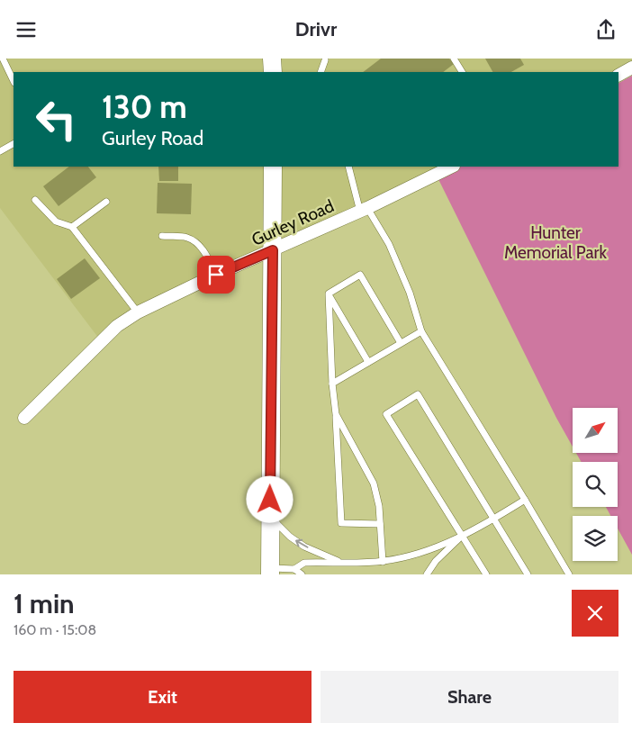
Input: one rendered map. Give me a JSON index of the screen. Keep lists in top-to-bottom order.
{
  "streets": {
    "street": ["Gurley Road"]
  },
  "parks": ["Hunter Memorial Park"],
  "north": "top right",
  "page": {
    "header": "Drivr",
    "turn": ["130 m", "Gurley Road"],
    "heading": ["1 min", "160 m · 15:08"],
    "buttons": ["Exit", "Share"]
  }
}
